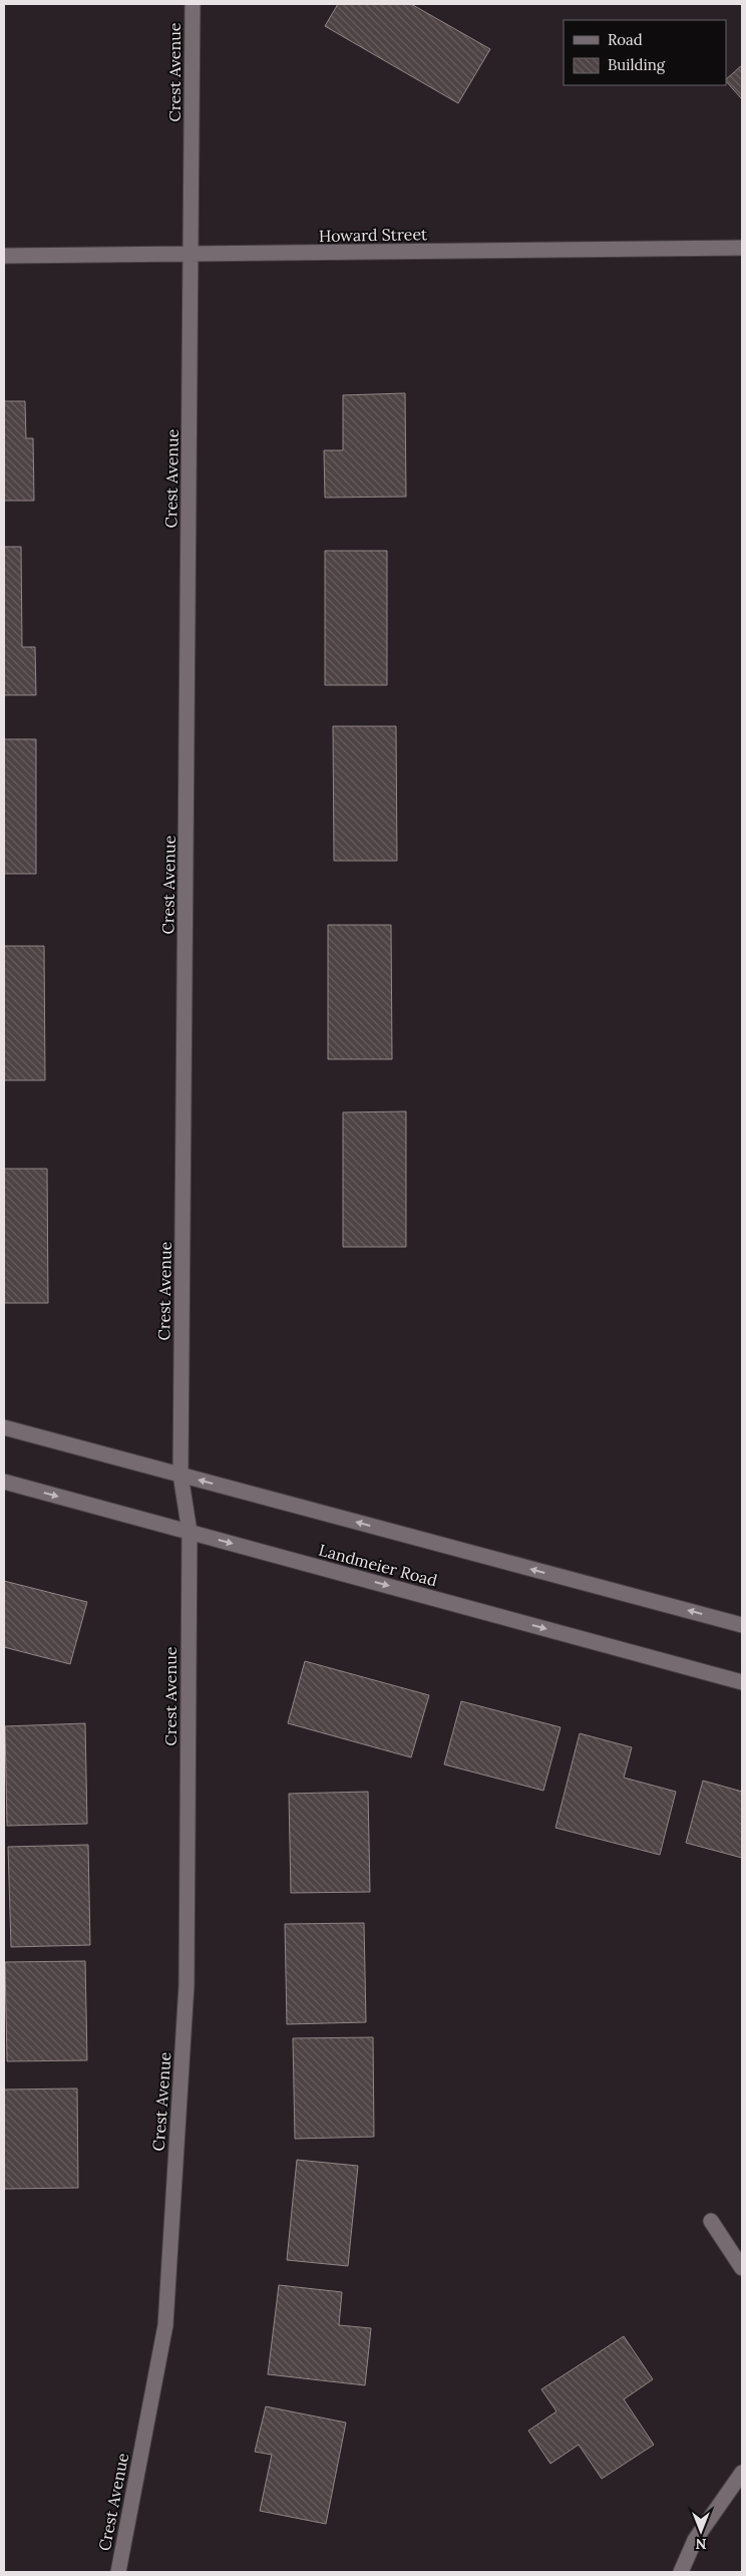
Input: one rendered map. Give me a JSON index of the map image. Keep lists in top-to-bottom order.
{
  "streets": {
    "street": ["Crest Avenue", "Howard Street", "Landmeier Road"]
  },
  "crossings": [
    ["Crest Avenue", "Howard Street"],
    ["Crest Avenue", "Landmeier Road"]
  ],
  "legend": ["Road", "Building"],
  "north": "bottom"
}
